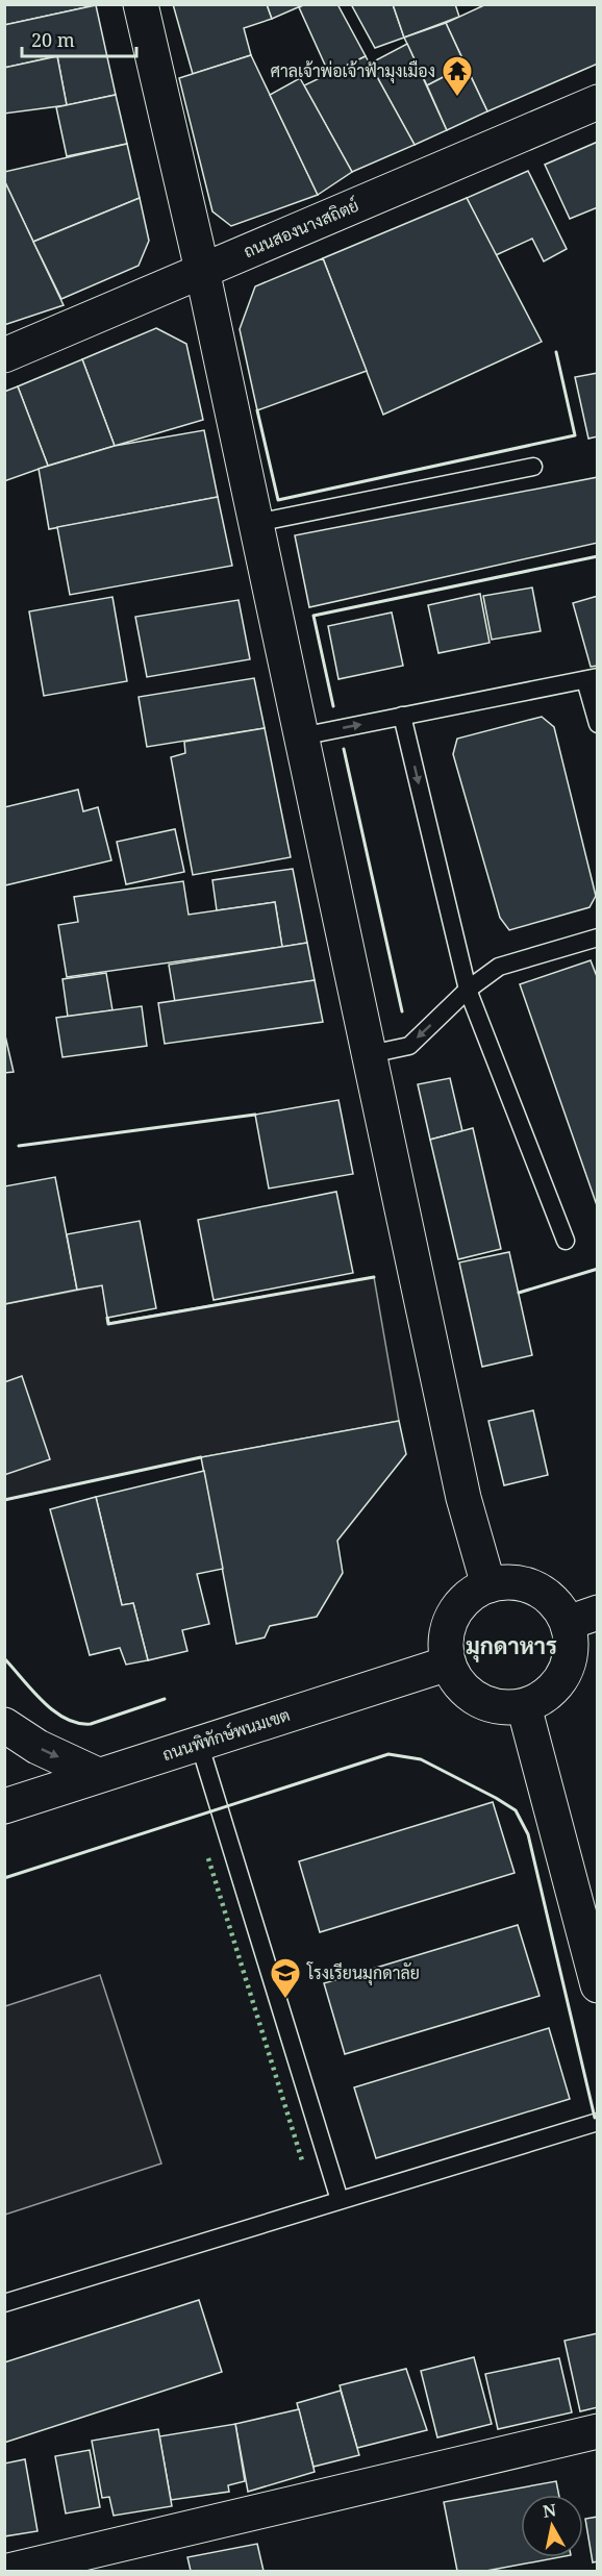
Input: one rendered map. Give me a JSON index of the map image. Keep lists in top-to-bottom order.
{
  "streets": {
    "street": ["ถนนสองนางสถิตย์", "ถนนพิทักษ์พนมเขต"]
  },
  "districts": ["มุกดาหาร"],
  "places": {
    "temple": ["ศาลเจ้าพ่อเจ้าฟ้ามุงเมือง"],
    "school or university": ["โรงเรียนมุกดาลัย"]
  },
  "scale_bar": "20 m",
  "north": "top"
}
